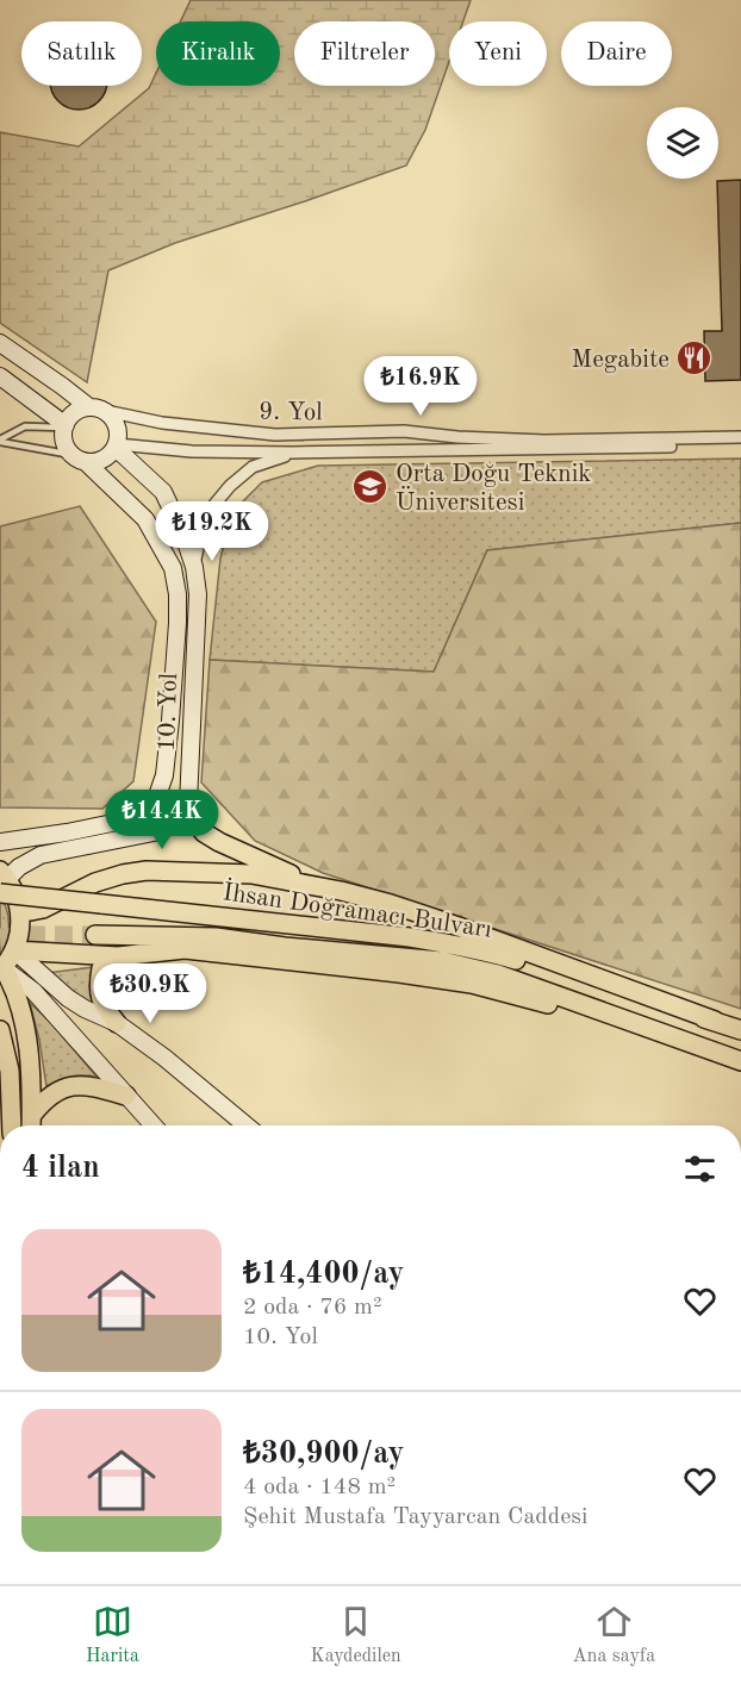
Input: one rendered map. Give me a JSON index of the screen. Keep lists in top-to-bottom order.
{
  "streets": {
    "main road": ["İhsan Doğramacı Bulvarı"],
    "street": ["9. Yol", "10. Yol"]
  },
  "crossings": [
    ["9. Yol", "10. Yol"]
  ],
  "places": {
    "restaurant": ["Megabite"],
    "school or university": ["Orta Doğu Teknik Üniversitesi"]
  },
  "page": {
    "chip": [
      "Satılık",
      "Kiralık",
      "Filtreler",
      "Yeni",
      "Daire"
    ],
    "price": [
      "₺16.9K",
      "₺19.2K",
      "₺14.4K",
      "₺30.9K"
    ],
    "heading": "4 ilan",
    "list": [
      {
        "name": "₺14,400/ay",
        "note": "2 oda · 76 m² · 10. Yol"
      },
      {
        "name": "₺30,900/ay",
        "note": "4 oda · 148 m² · Şehit Mustafa Tayyarcan Caddesi"
      }
    ],
    "tabs": ["Harita", "Kaydedilen", "Ana sayfa"]
  }
}
